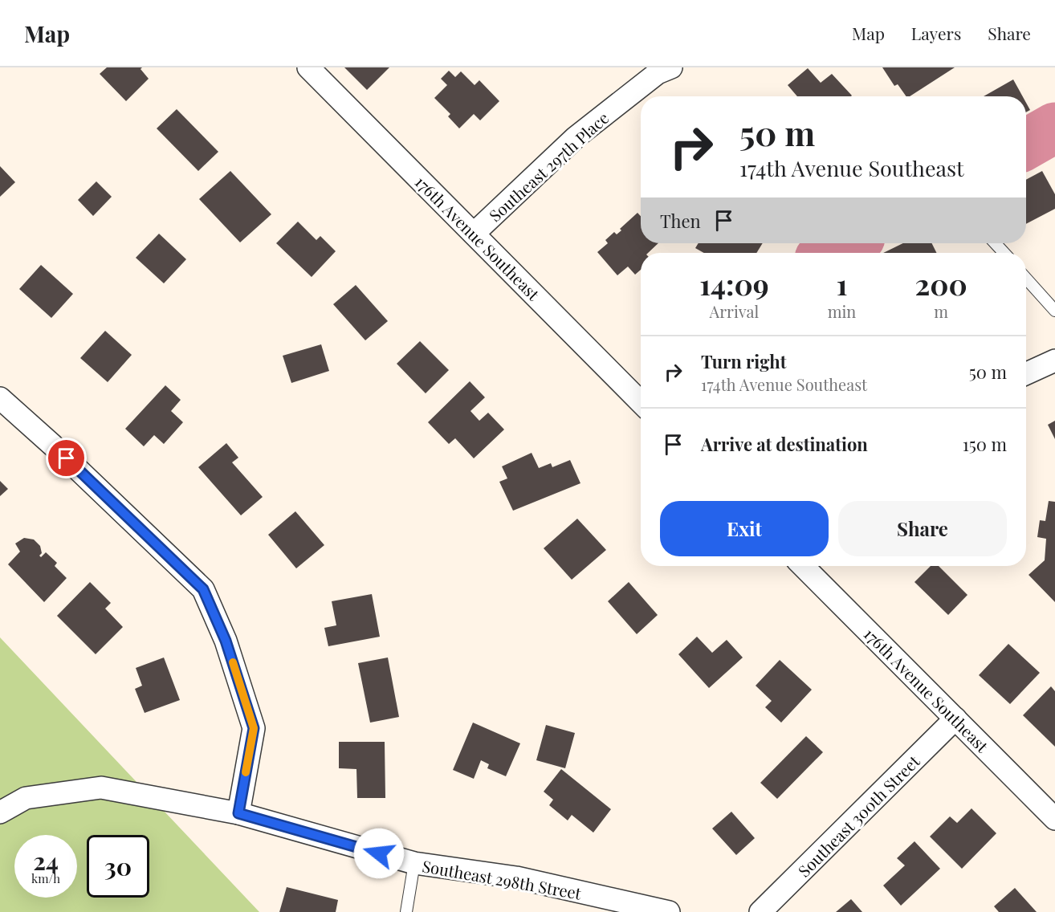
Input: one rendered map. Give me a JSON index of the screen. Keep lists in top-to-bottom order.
{
  "streets": {
    "street": [
      "Southeast 297th Place",
      "176th Avenue Southeast",
      "Southeast 300th Street",
      "Southeast 298th Street"
    ]
  },
  "crossings": [
    ["Southeast 297th Place", "176th Avenue Southeast"],
    ["176th Avenue Southeast", "Southeast 300th Street"]
  ],
  "page": {
    "header": "Map",
    "nav": ["Map", "Layers", "Share"],
    "turn": ["50 m", "174th Avenue Southeast"],
    "then": "Then",
    "eta": [
      "14:09",
      "Arrival",
      "1",
      "min",
      "200",
      "m"
    ],
    "list": [
      {
        "name": "Turn right",
        "note": "174th Avenue Southeast",
        "value": "50 m"
      },
      {
        "name": "Arrive at destination",
        "value": "150 m"
      }
    ],
    "buttons": ["Exit", "Share"],
    "speed": "24 km/h",
    "limit": "30"
  }
}
